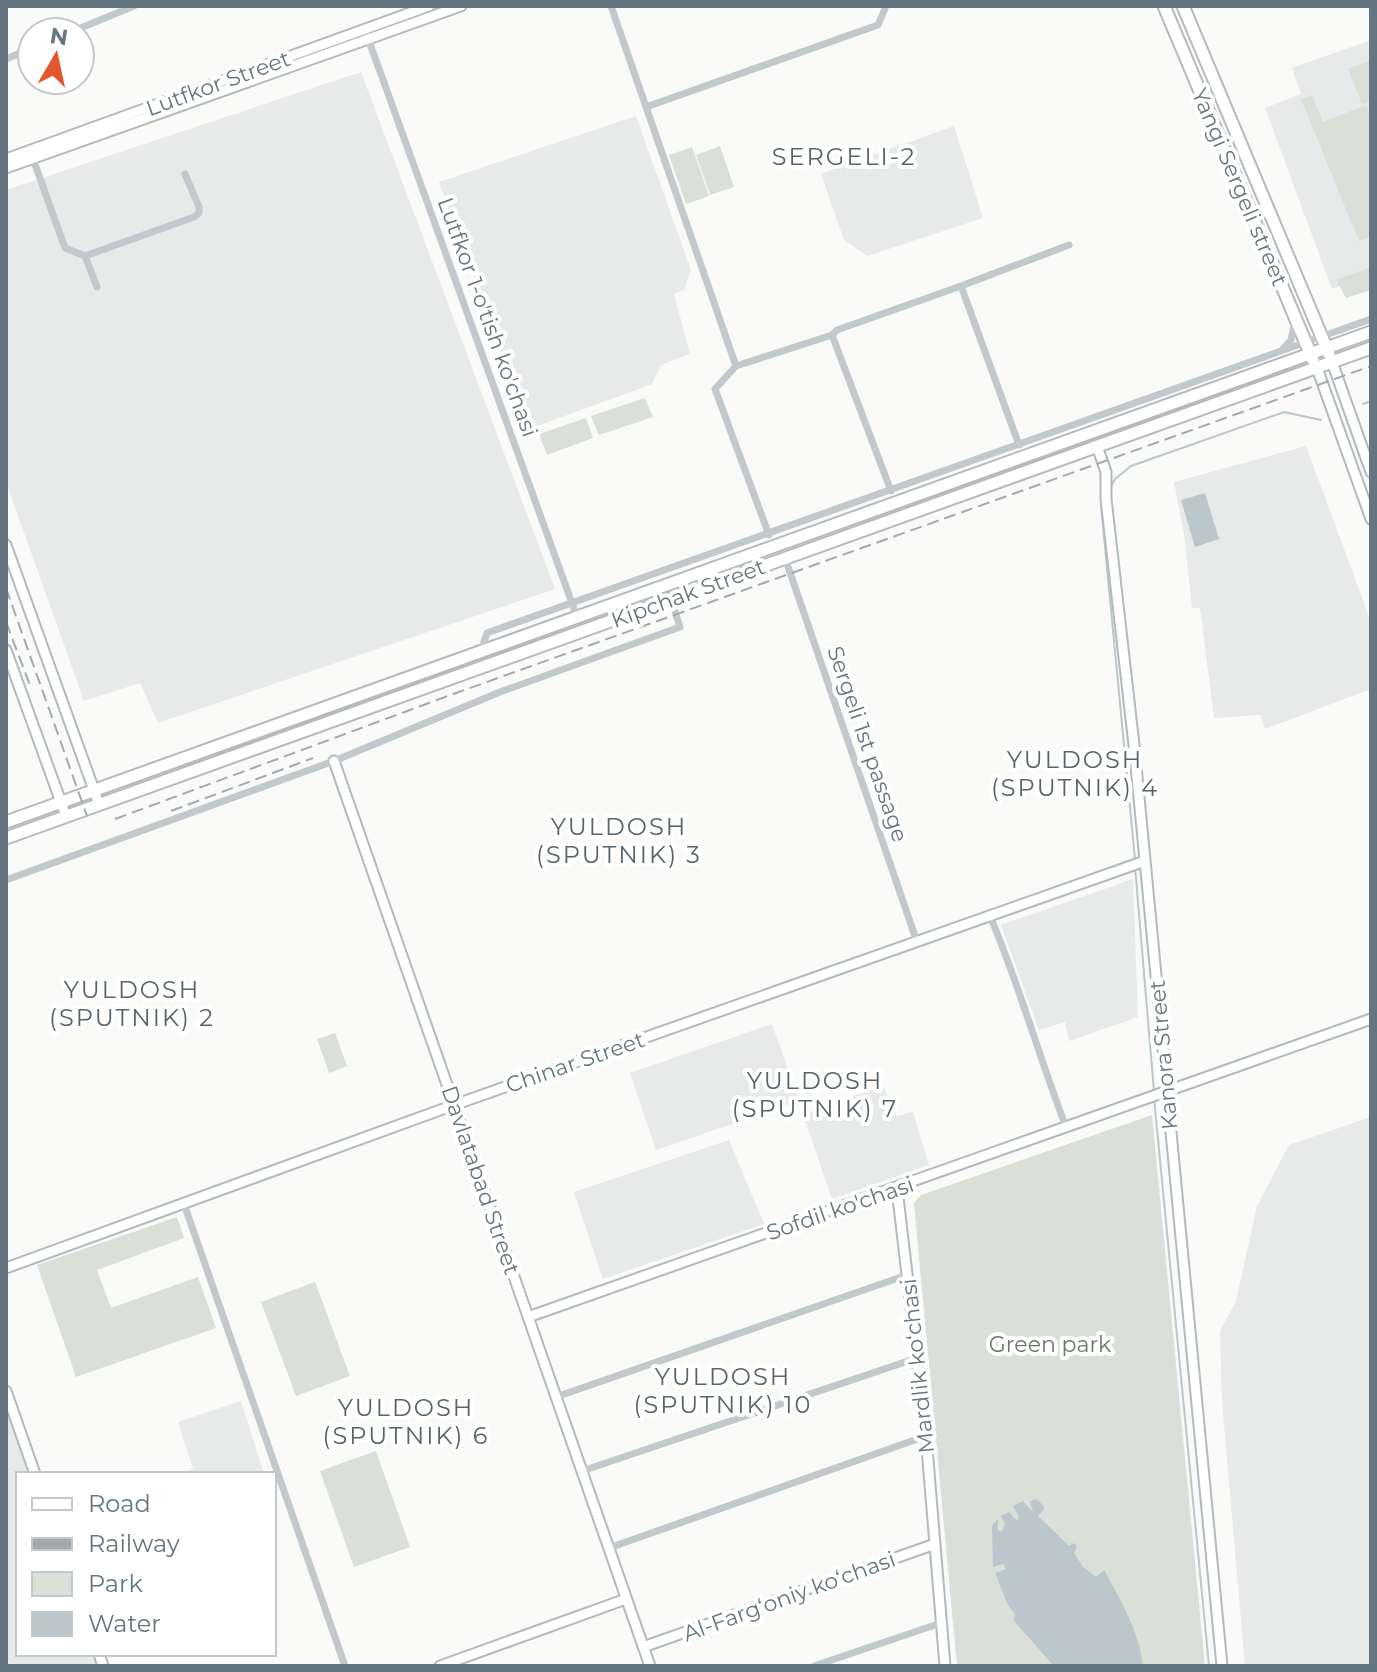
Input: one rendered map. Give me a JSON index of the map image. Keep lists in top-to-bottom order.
{
  "streets": {
    "main road": ["Yangi Sergeli street", "Kipchak Street"],
    "street": [
      "Lutfkor Street",
      "Lutfkor 1-o'tish ko'chasi",
      "Sergeli 1st passage",
      "Kanora Street",
      "Chinar Street",
      "Davlatabad Street",
      "Sofdil ko'chasi",
      "Mardlik ko‘chasi",
      "Al-Farg‘oniy ko‘chasi"
    ]
  },
  "crossings": [
    ["Lutfkor Street", "Lutfkor 1-o'tish ko'chasi"],
    ["Yangi Sergeli street", "Kipchak Street"],
    ["Lutfkor 1-o'tish ko'chasi", "Kipchak Street"],
    ["Kipchak Street", "Sergeli 1st passage"],
    ["Kipchak Street", "Kanora Street"],
    ["Sergeli 1st passage", "Chinar Street"],
    ["Kanora Street", "Chinar Street"],
    ["Kanora Street", "Sofdil ko'chasi"],
    ["Chinar Street", "Davlatabad Street"],
    ["Davlatabad Street", "Sofdil ko'chasi"],
    ["Davlatabad Street", "Al-Farg‘oniy ko‘chasi"],
    ["Sofdil ko'chasi", "Mardlik ko‘chasi"],
    ["Mardlik ko‘chasi", "Al-Farg‘oniy ko‘chasi"]
  ],
  "districts": [
    "SERGELI-2",
    "YULDOSH (SPUTNIK) 4",
    "YULDOSH (SPUTNIK) 3",
    "YULDOSH (SPUTNIK) 2",
    "YULDOSH (SPUTNIK) 7",
    "YULDOSH (SPUTNIK) 10",
    "YULDOSH (SPUTNIK) 6"
  ],
  "parks": ["Green park"],
  "legend": [
    "Road",
    "Railway",
    "Park",
    "Water"
  ],
  "north": "top"
}
